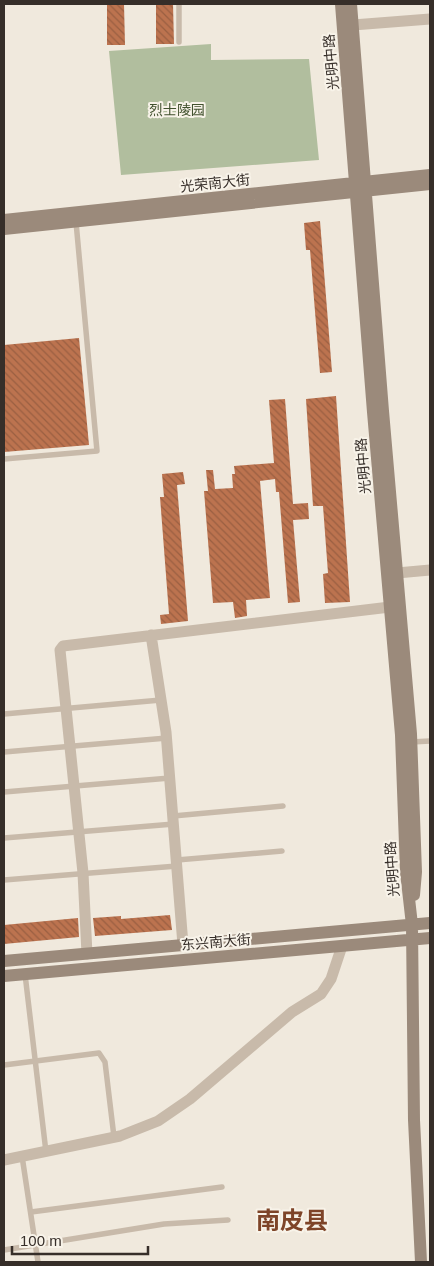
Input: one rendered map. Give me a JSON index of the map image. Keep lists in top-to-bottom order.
{
  "streets": {
    "main road": ["光明中路", "光荣南大街", "东兴南大街"]
  },
  "crossings": [
    ["光明中路", "光荣南大街"],
    ["光明中路", "东兴南大街"]
  ],
  "districts": ["南皮县"],
  "parks": ["烈士陵园"],
  "scale_bar": "100 m"
}
